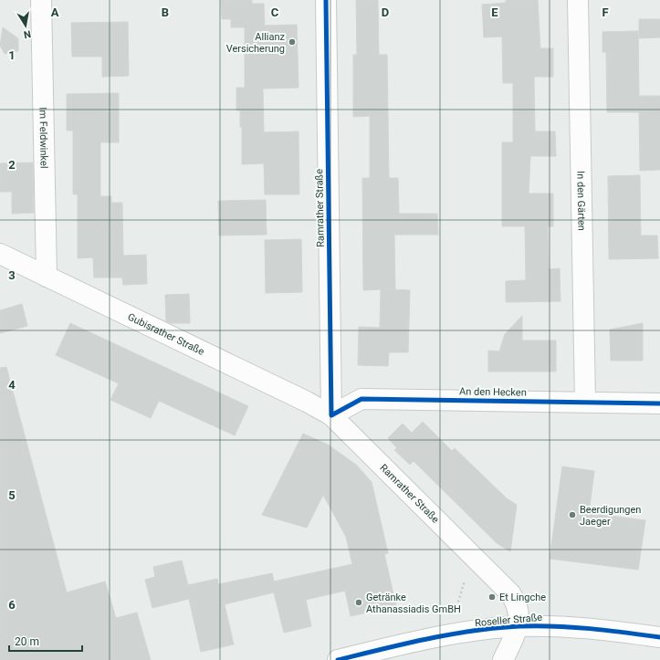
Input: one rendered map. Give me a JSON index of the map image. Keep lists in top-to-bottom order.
{
  "streets": {
    "street": [
      "Im Feldwinkel",
      "In den Gärten",
      "Ramrather Straße",
      "Gubisrather Straße",
      "An den Hecken",
      "Roseller Straße"
    ]
  },
  "crossings": [
    ["Im Feldwinkel", "Gubisrather Straße"],
    ["In den Gärten", "An den Hecken"],
    ["Ramrather Straße", "Gubisrather Straße"],
    ["Ramrather Straße", "An den Hecken"],
    ["Ramrather Straße", "Roseller Straße"],
    ["Gubisrather Straße", "An den Hecken"]
  ],
  "places": [
    "Allianz Versicherung",
    "Beerdigungen Jaeger",
    "Et Lingche",
    "Getränke Athanassiadis GmBH"
  ],
  "scale_bar": "20 m",
  "north": "bottom",
  "grid": {
    "columns": [
      "A",
      "B",
      "C",
      "D",
      "E",
      "F"
    ],
    "rows": [
      "1",
      "2",
      "3",
      "4",
      "5",
      "6"
    ]
  }
}
